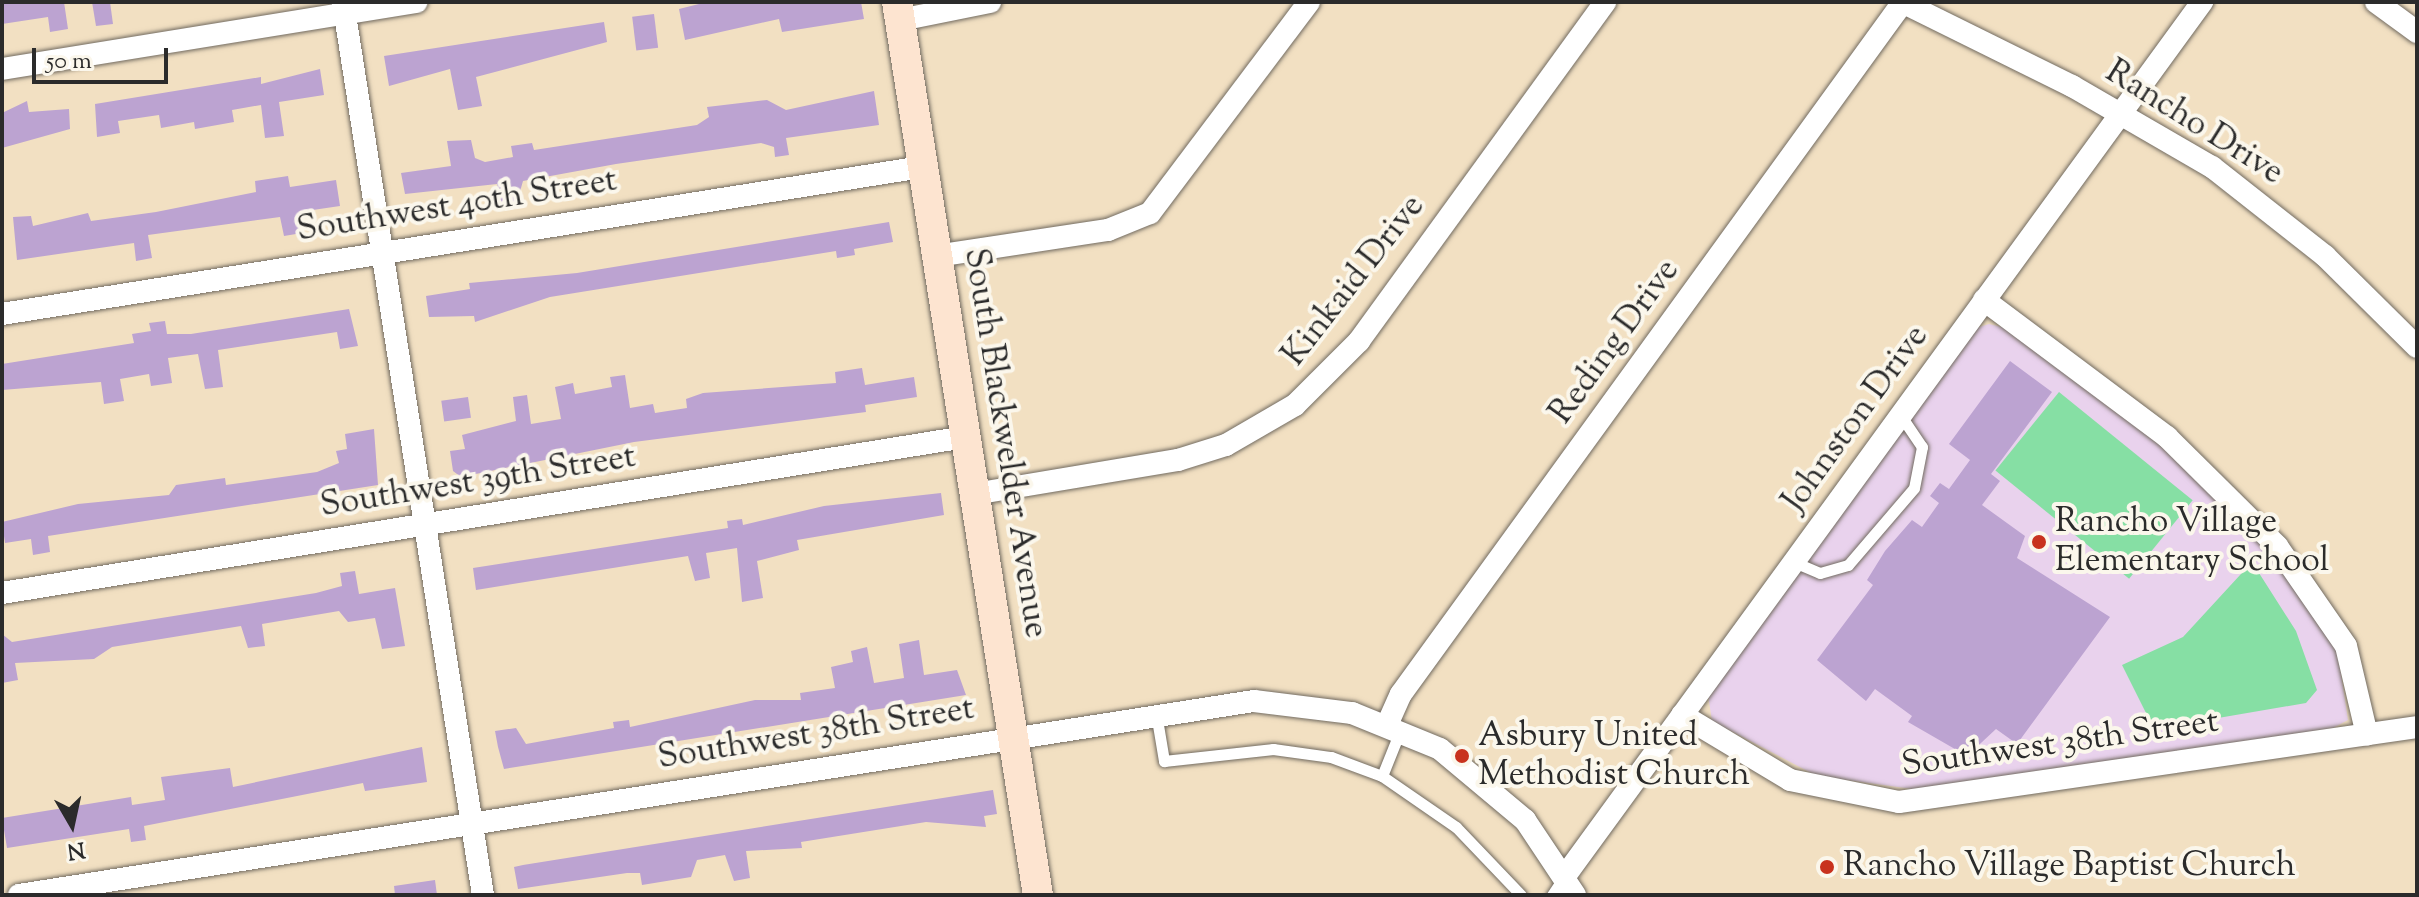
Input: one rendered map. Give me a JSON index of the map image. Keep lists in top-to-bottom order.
{
  "streets": {
    "street": [
      "Rancho Drive",
      "Southwest 40th Street",
      "Kinkaid Drive",
      "Reding Drive",
      "Johnston Drive",
      "South Blackwelder Avenue",
      "Southwest 39th Street",
      "Southwest 38th Street"
    ]
  },
  "crossings": [
    ["Rancho Drive", "Reding Drive"],
    ["Rancho Drive", "Johnston Drive"],
    ["Southwest 40th Street", "South Blackwelder Avenue"],
    ["Kinkaid Drive", "South Blackwelder Avenue"],
    ["Reding Drive", "Southwest 38th Street"],
    ["Johnston Drive", "Southwest 38th Street"],
    ["South Blackwelder Avenue", "Southwest 39th Street"],
    ["South Blackwelder Avenue", "Southwest 38th Street"]
  ],
  "places": ["Rancho Village Elementary School", "Asbury United Methodist Church", "Rancho Village Baptist Church"],
  "scale_bar": "50 m",
  "north": "bottom"
}
